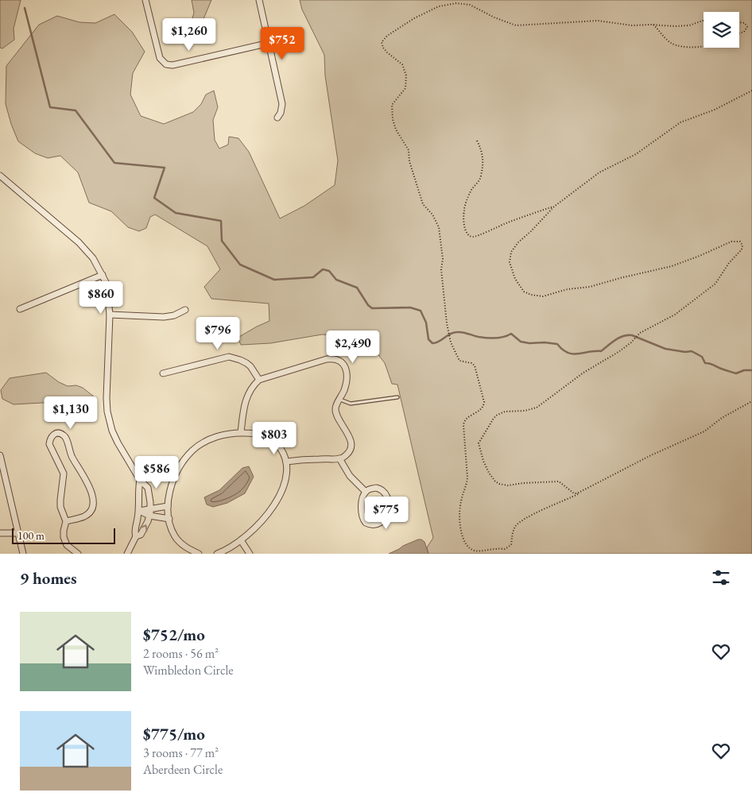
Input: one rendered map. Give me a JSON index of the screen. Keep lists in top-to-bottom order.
{
  "scale_bar": "100 m",
  "page": {
    "price": [
      "$1,260",
      "$752",
      "$860",
      "$796",
      "$2,490",
      "$1,130",
      "$803",
      "$586",
      "$775"
    ],
    "scale": "100 m",
    "heading": "9 homes",
    "list": [
      {
        "name": "$752/mo",
        "note": "2 rooms · 56 m² · Wimbledon Circle"
      },
      {
        "name": "$775/mo",
        "note": "3 rooms · 77 m² · Aberdeen Circle"
      }
    ]
  }
}
